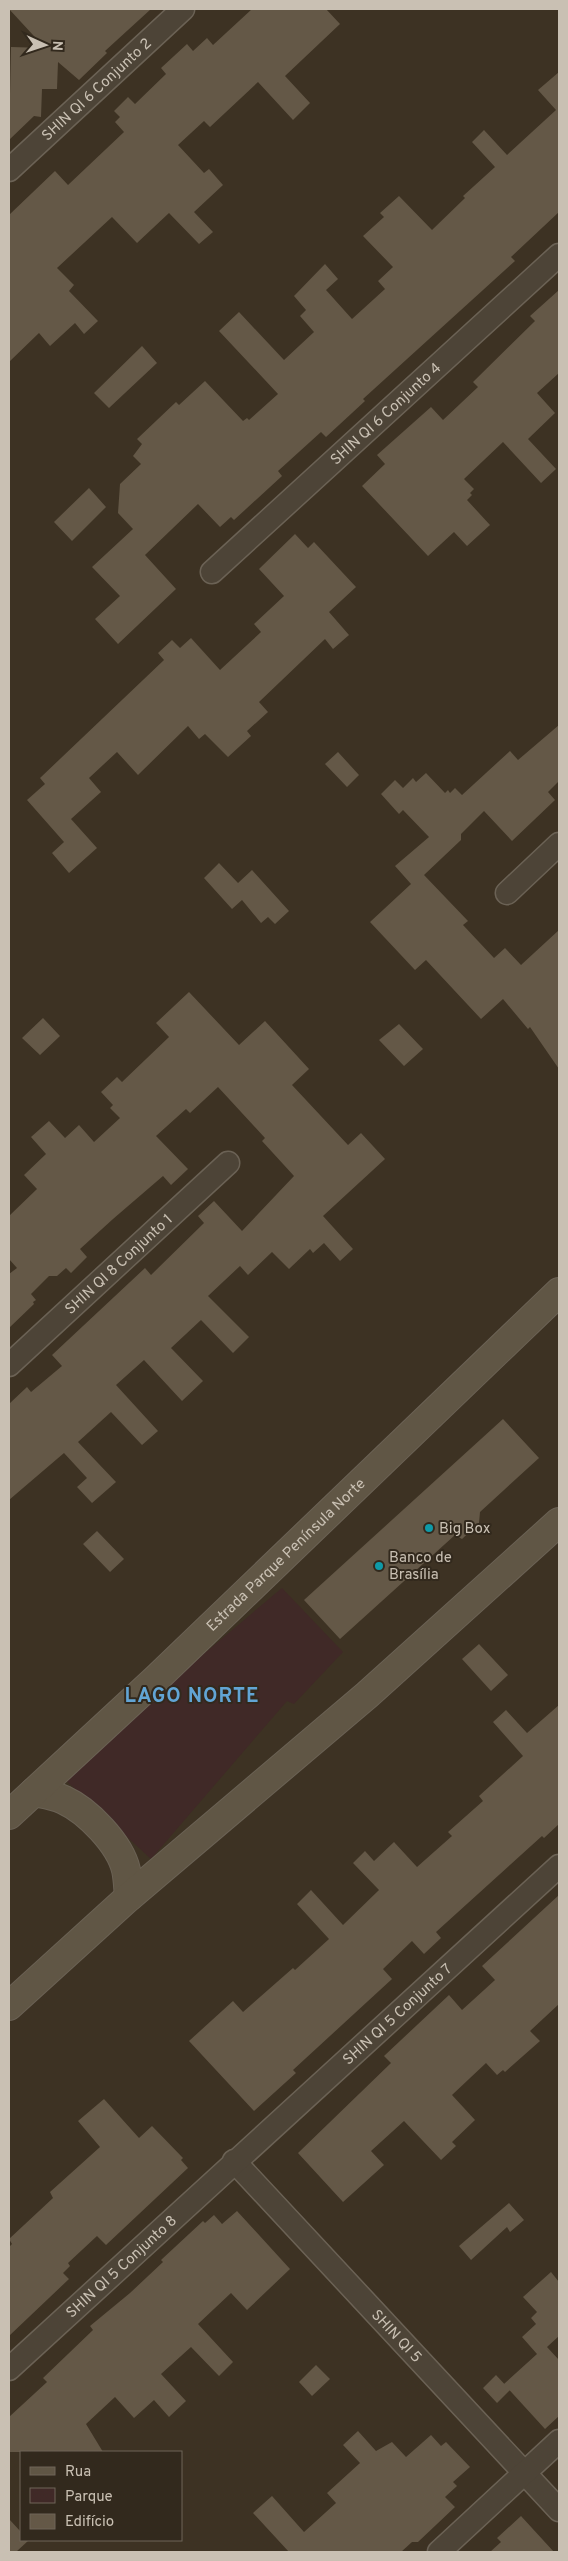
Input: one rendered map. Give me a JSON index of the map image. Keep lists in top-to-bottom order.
{
  "streets": {
    "main road": ["Estrada Parque Península Norte"],
    "street": [
      "SHIN QI 6 Conjunto 2",
      "SHIN QI 6 Conjunto 4",
      "SHIN QI 8 Conjunto 1",
      "SHIN QI 5 Conjunto 7",
      "SHIN QI 5 Conjunto 8",
      "SHIN QI 5"
    ]
  },
  "crossings": [
    ["SHIN QI 5 Conjunto 7", "SHIN QI 5 Conjunto 8"],
    ["SHIN QI 5 Conjunto 7", "SHIN QI 5"],
    ["SHIN QI 5 Conjunto 8", "SHIN QI 5"]
  ],
  "districts": ["LAGO NORTE"],
  "places": ["Big Box", "Banco de Brasília"],
  "legend": ["Rua", "Parque", "Edifício"],
  "north": "right"
}
